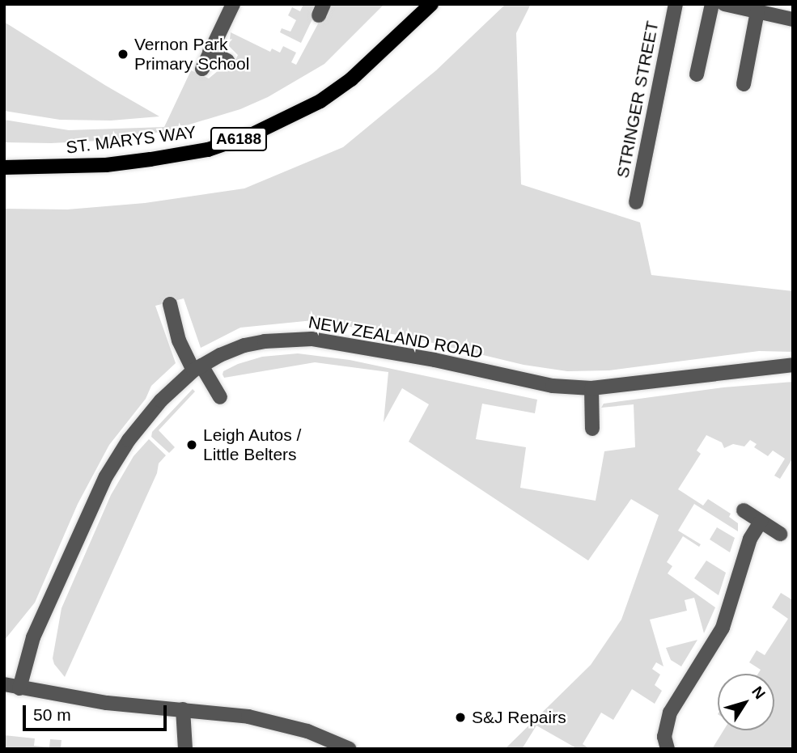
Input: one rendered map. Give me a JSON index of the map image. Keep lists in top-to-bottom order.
{
  "streets": {
    "main road": ["A6188", "ST. MARYS WAY"],
    "street": ["STRINGER STREET", "NEW ZEALAND ROAD"]
  },
  "places": ["Vernon Park Primary School", "Leigh Autos / Little Belters", "S&J Repairs"],
  "scale_bar": "50 m",
  "north": "top right"
}
